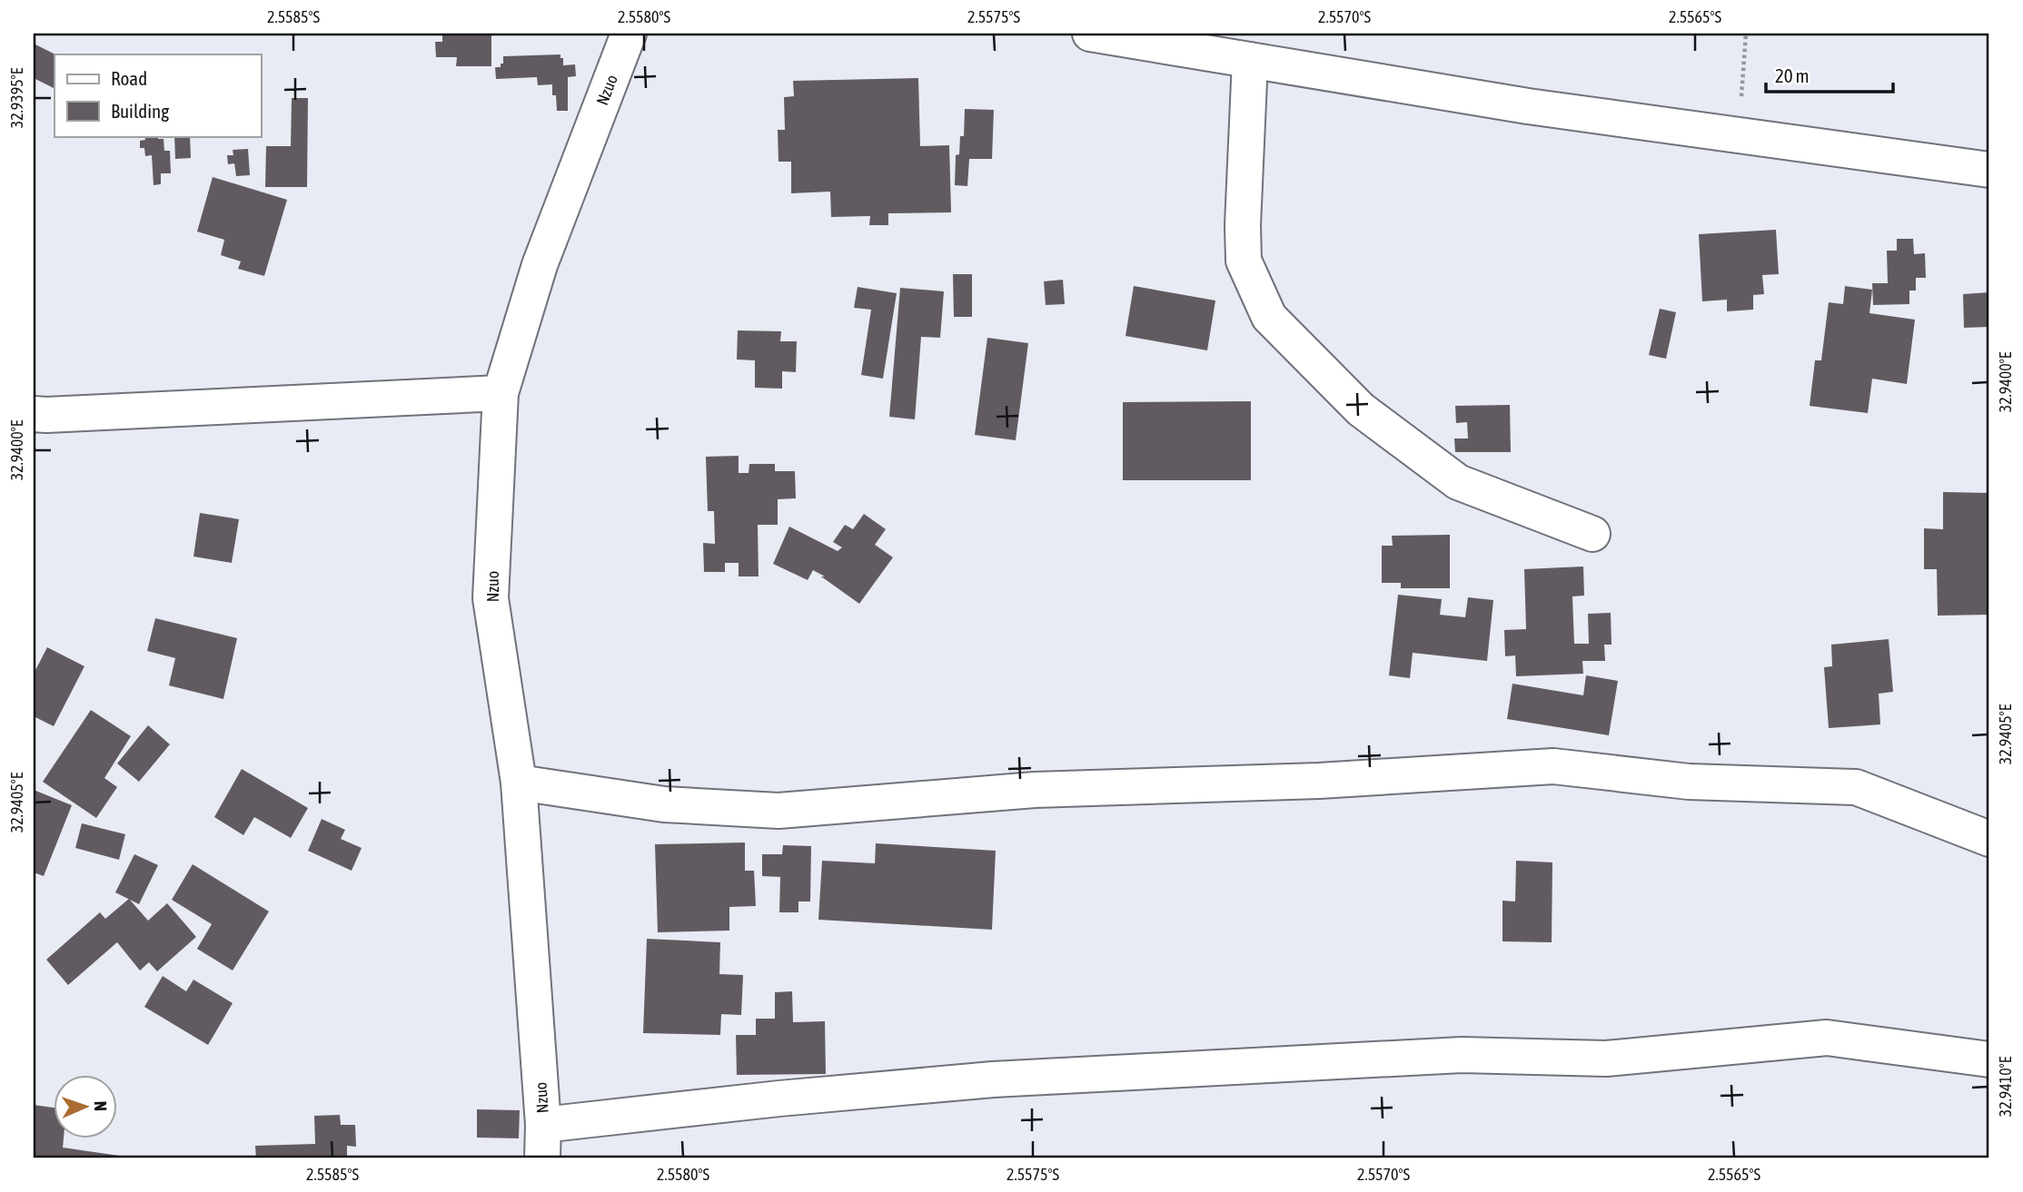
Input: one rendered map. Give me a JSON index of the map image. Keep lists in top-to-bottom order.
{
  "streets": {
    "street": ["Nzuo"]
  },
  "legend": ["Road", "Building"],
  "scale_bar": "20 m",
  "north": "right",
  "coordinates": [
    "2.5585°S",
    "2.5580°S",
    "2.5575°S",
    "2.5570°S",
    "2.5565°S",
    "32.9395°E",
    "32.9400°E",
    "32.9405°E",
    "32.9410°E"
  ]
}
